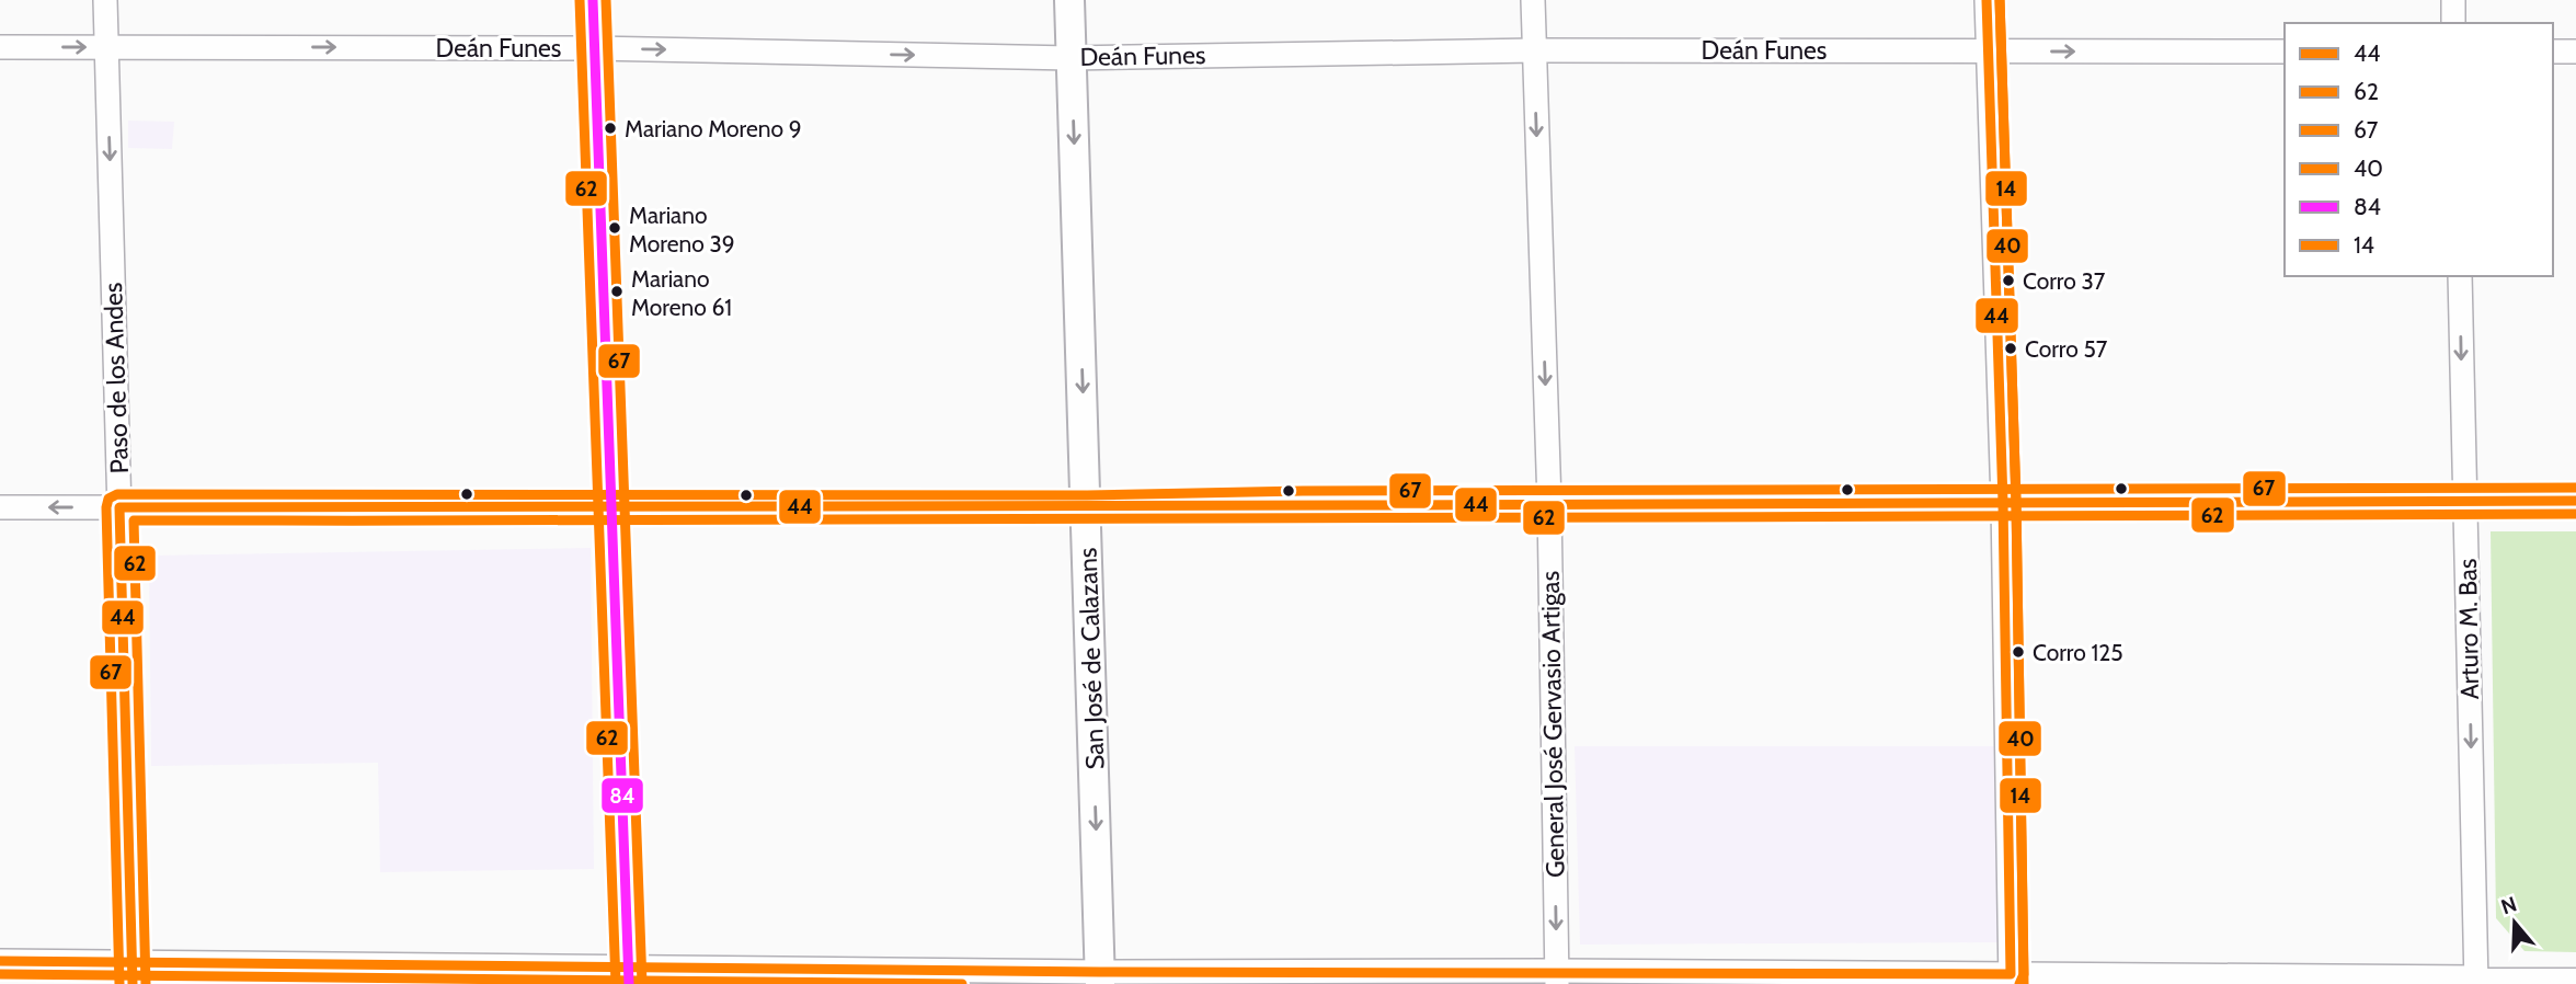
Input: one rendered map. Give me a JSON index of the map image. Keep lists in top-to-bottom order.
{
  "streets": {
    "street": [
      "Deán Funes",
      "Paso de los Andes",
      "Arturo M. Bas",
      "San José de Calazans",
      "General José Gervasio Artigas"
    ]
  },
  "crossings": [
    ["Deán Funes", "Paso de los Andes"],
    ["Deán Funes", "San José de Calazans"],
    ["Deán Funes", "General José Gervasio Artigas"]
  ],
  "one_way": [
    "Deán Funes",
    "Paso de los Andes",
    "Arturo M. Bas",
    "San José de Calazans",
    "General José Gervasio Artigas"
  ],
  "places": [
    "Mariano Moreno 9",
    "Mariano Moreno 39",
    "Corro 37",
    "Mariano Moreno 61",
    "Corro 57",
    "Corro 125"
  ],
  "lines": [
    "transit line 44",
    "transit line 62",
    "transit line 67",
    "transit line 40",
    "transit line 84",
    "transit line 14"
  ],
  "legend": [
    "44",
    "62",
    "67",
    "40",
    "84",
    "14"
  ],
  "north": "top"
}
